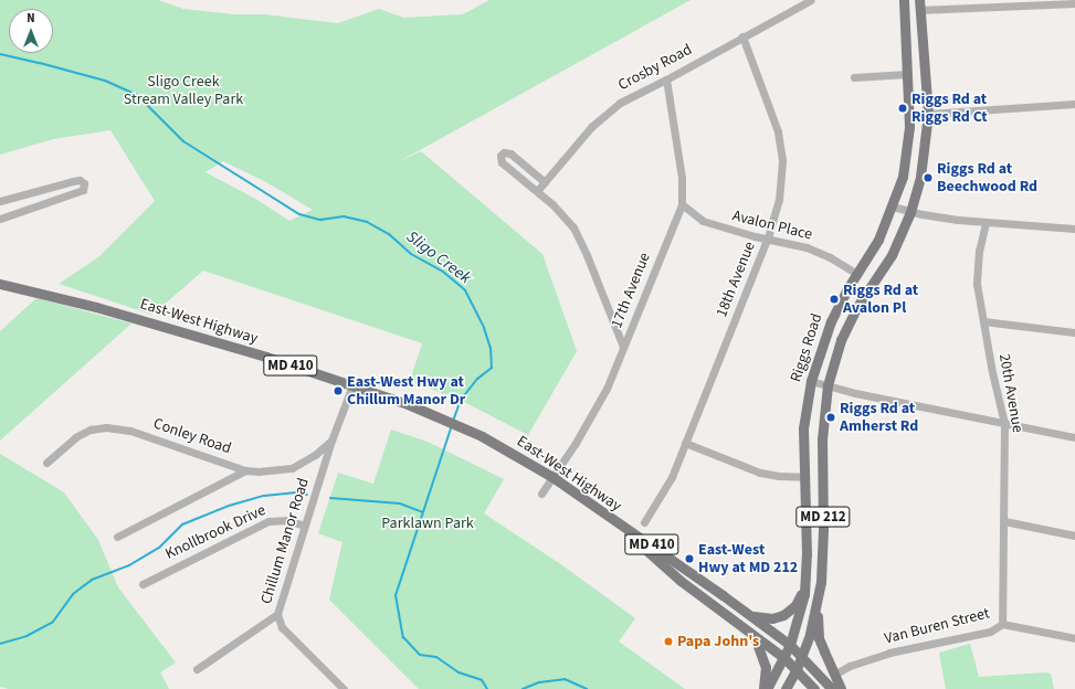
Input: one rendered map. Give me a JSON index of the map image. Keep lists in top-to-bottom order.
{
  "streets": {
    "main road": [
      "East-West Highway",
      "Riggs Road",
      "MD 410",
      "MD 212"
    ],
    "street": [
      "Crosby Road",
      "Avalon Place",
      "18th Avenue",
      "17th Avenue",
      "20th Avenue",
      "Conley Road",
      "Knollbrook Drive",
      "Chillum Manor Road",
      "Van Buren Street"
    ]
  },
  "crossings": [
    ["Crosby Road", "18th Avenue"],
    ["Crosby Road", "17th Avenue"],
    ["Avalon Place", "18th Avenue"],
    ["Avalon Place", "17th Avenue"],
    ["Avalon Place", "Riggs Road"],
    ["17th Avenue", "East-West Highway"],
    ["East-West Highway", "Riggs Road"],
    ["East-West Highway", "Chillum Manor Road"],
    ["20th Avenue", "Van Buren Street"],
    ["Conley Road", "Chillum Manor Road"],
    ["Knollbrook Drive", "Chillum Manor Road"]
  ],
  "water": ["Sligo Creek"],
  "parks": ["Sligo Creek Stream Valley Park", "Parklawn Park"],
  "places": [
    "Riggs Rd at Riggs Rd Ct",
    "Riggs Rd at Beechwood Rd",
    "Riggs Rd at Avalon Pl",
    "East-West Hwy at Chillum Manor Dr",
    "Riggs Rd at Amherst Rd",
    "East-West Hwy at MD 212",
    "Papa John's"
  ],
  "north": "top"
}
